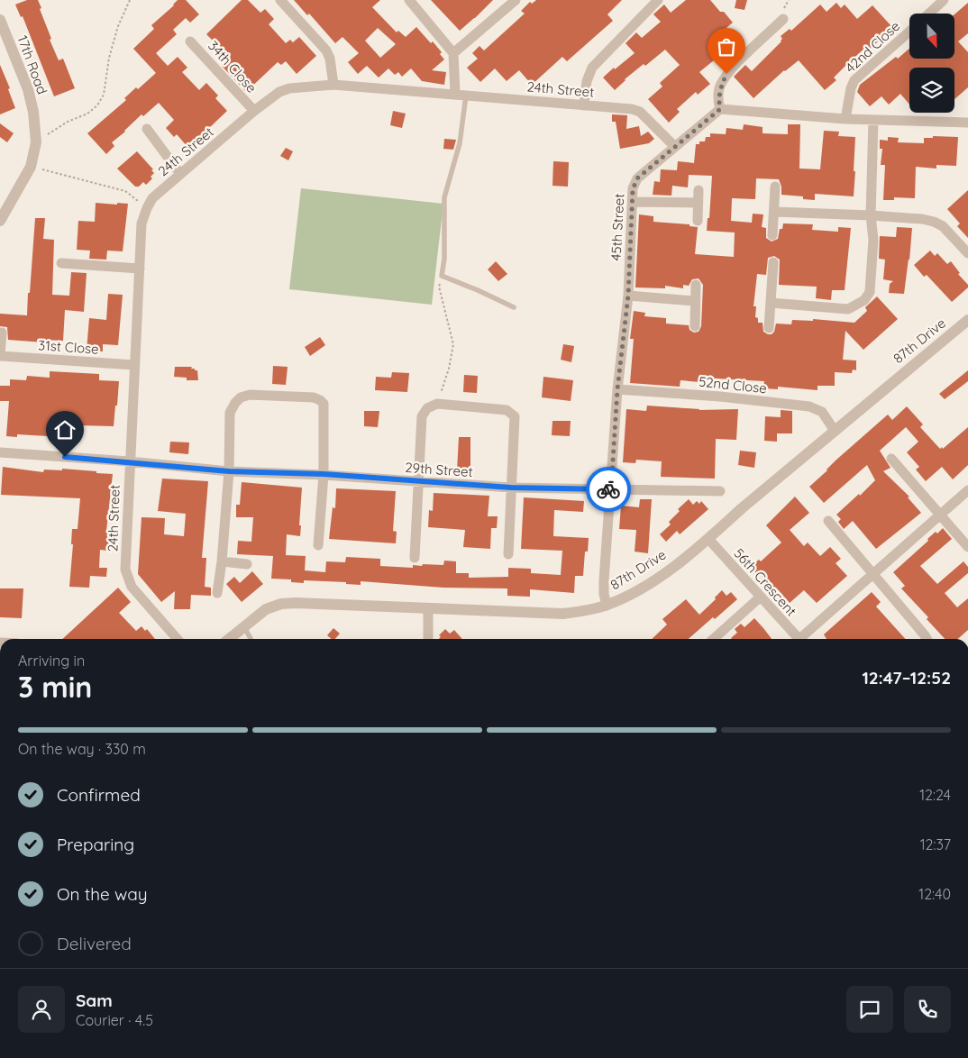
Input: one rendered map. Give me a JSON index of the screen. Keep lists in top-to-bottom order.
{
  "streets": {
    "street": [
      "42nd Close",
      "17th Road",
      "34th Close",
      "24th Street",
      "45th Street",
      "87th Drive",
      "31st Close",
      "52nd Close",
      "29th Street",
      "56th Crescent"
    ]
  },
  "crossings": [
    ["34th Close", "24th Street"],
    ["24th Street", "45th Street"],
    ["24th Street", "31st Close"],
    ["24th Street", "29th Street"],
    ["45th Street", "87th Drive"],
    ["45th Street", "52nd Close"],
    ["45th Street", "29th Street"],
    ["87th Drive", "52nd Close"],
    ["87th Drive", "56th Crescent"]
  ],
  "north": "bottom",
  "page": {
    "heading": ["3 min", "Arriving in", "12:47–12:52"],
    "panel": ["Sam", "Courier · 4.5"],
    "bar": "On the way · 330 m",
    "list": [
      ["Confirmed", "12:24"],
      ["Preparing", "12:37"],
      ["On the way", "12:40"],
      "Delivered"
    ]
  }
}
